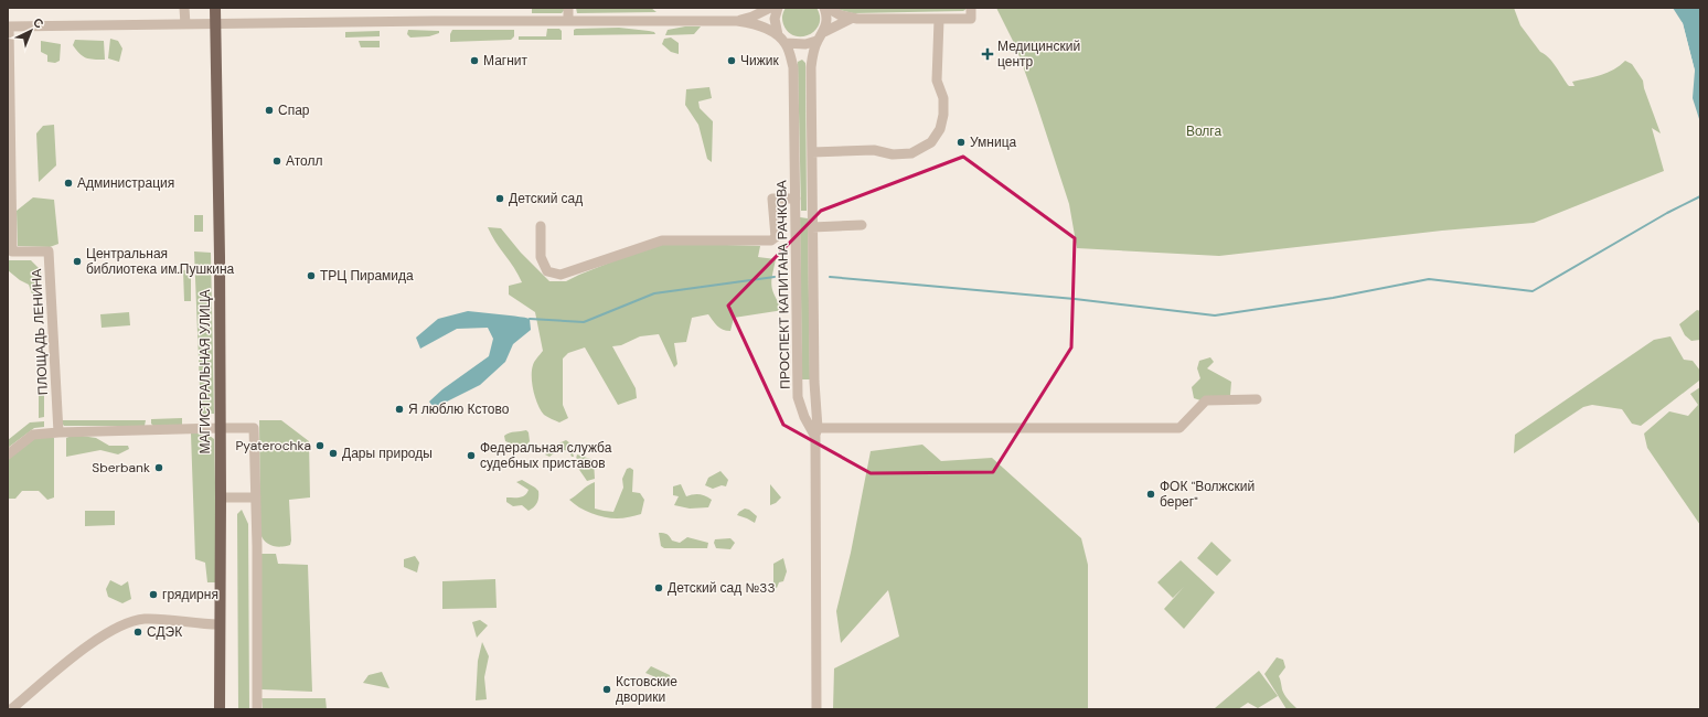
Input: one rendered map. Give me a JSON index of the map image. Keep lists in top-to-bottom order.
{
  "streets": {
    "main road": ["МАГИСТРАЛЬНАЯ УЛИЦА"],
    "street": ["ПРОСПЕКТ КАПИТАНА РАЧКОВА", "ПЛОЩАДЬ ЛЕНИНА"]
  },
  "parks": ["Волга"],
  "places": {
    "health": ["Медицинский центр"],
    "other": [
      "Магнит",
      "Чижик",
      "Спар",
      "Умница",
      "Атолл",
      "Администрация",
      "Детский сад",
      "Центральная библиотека им.Пушкина",
      "ТРЦ Пирамида",
      "Я люблю Кстово",
      "Pyaterochka",
      "Дары природы",
      "Федеральная служба судебных приставов",
      "Sberbank",
      "ФОК \"Волжский берег\"",
      "Детский сад №33",
      "грядирня",
      "СДЭК",
      "Кстовские дворики"
    ]
  },
  "north": "top right"
}
